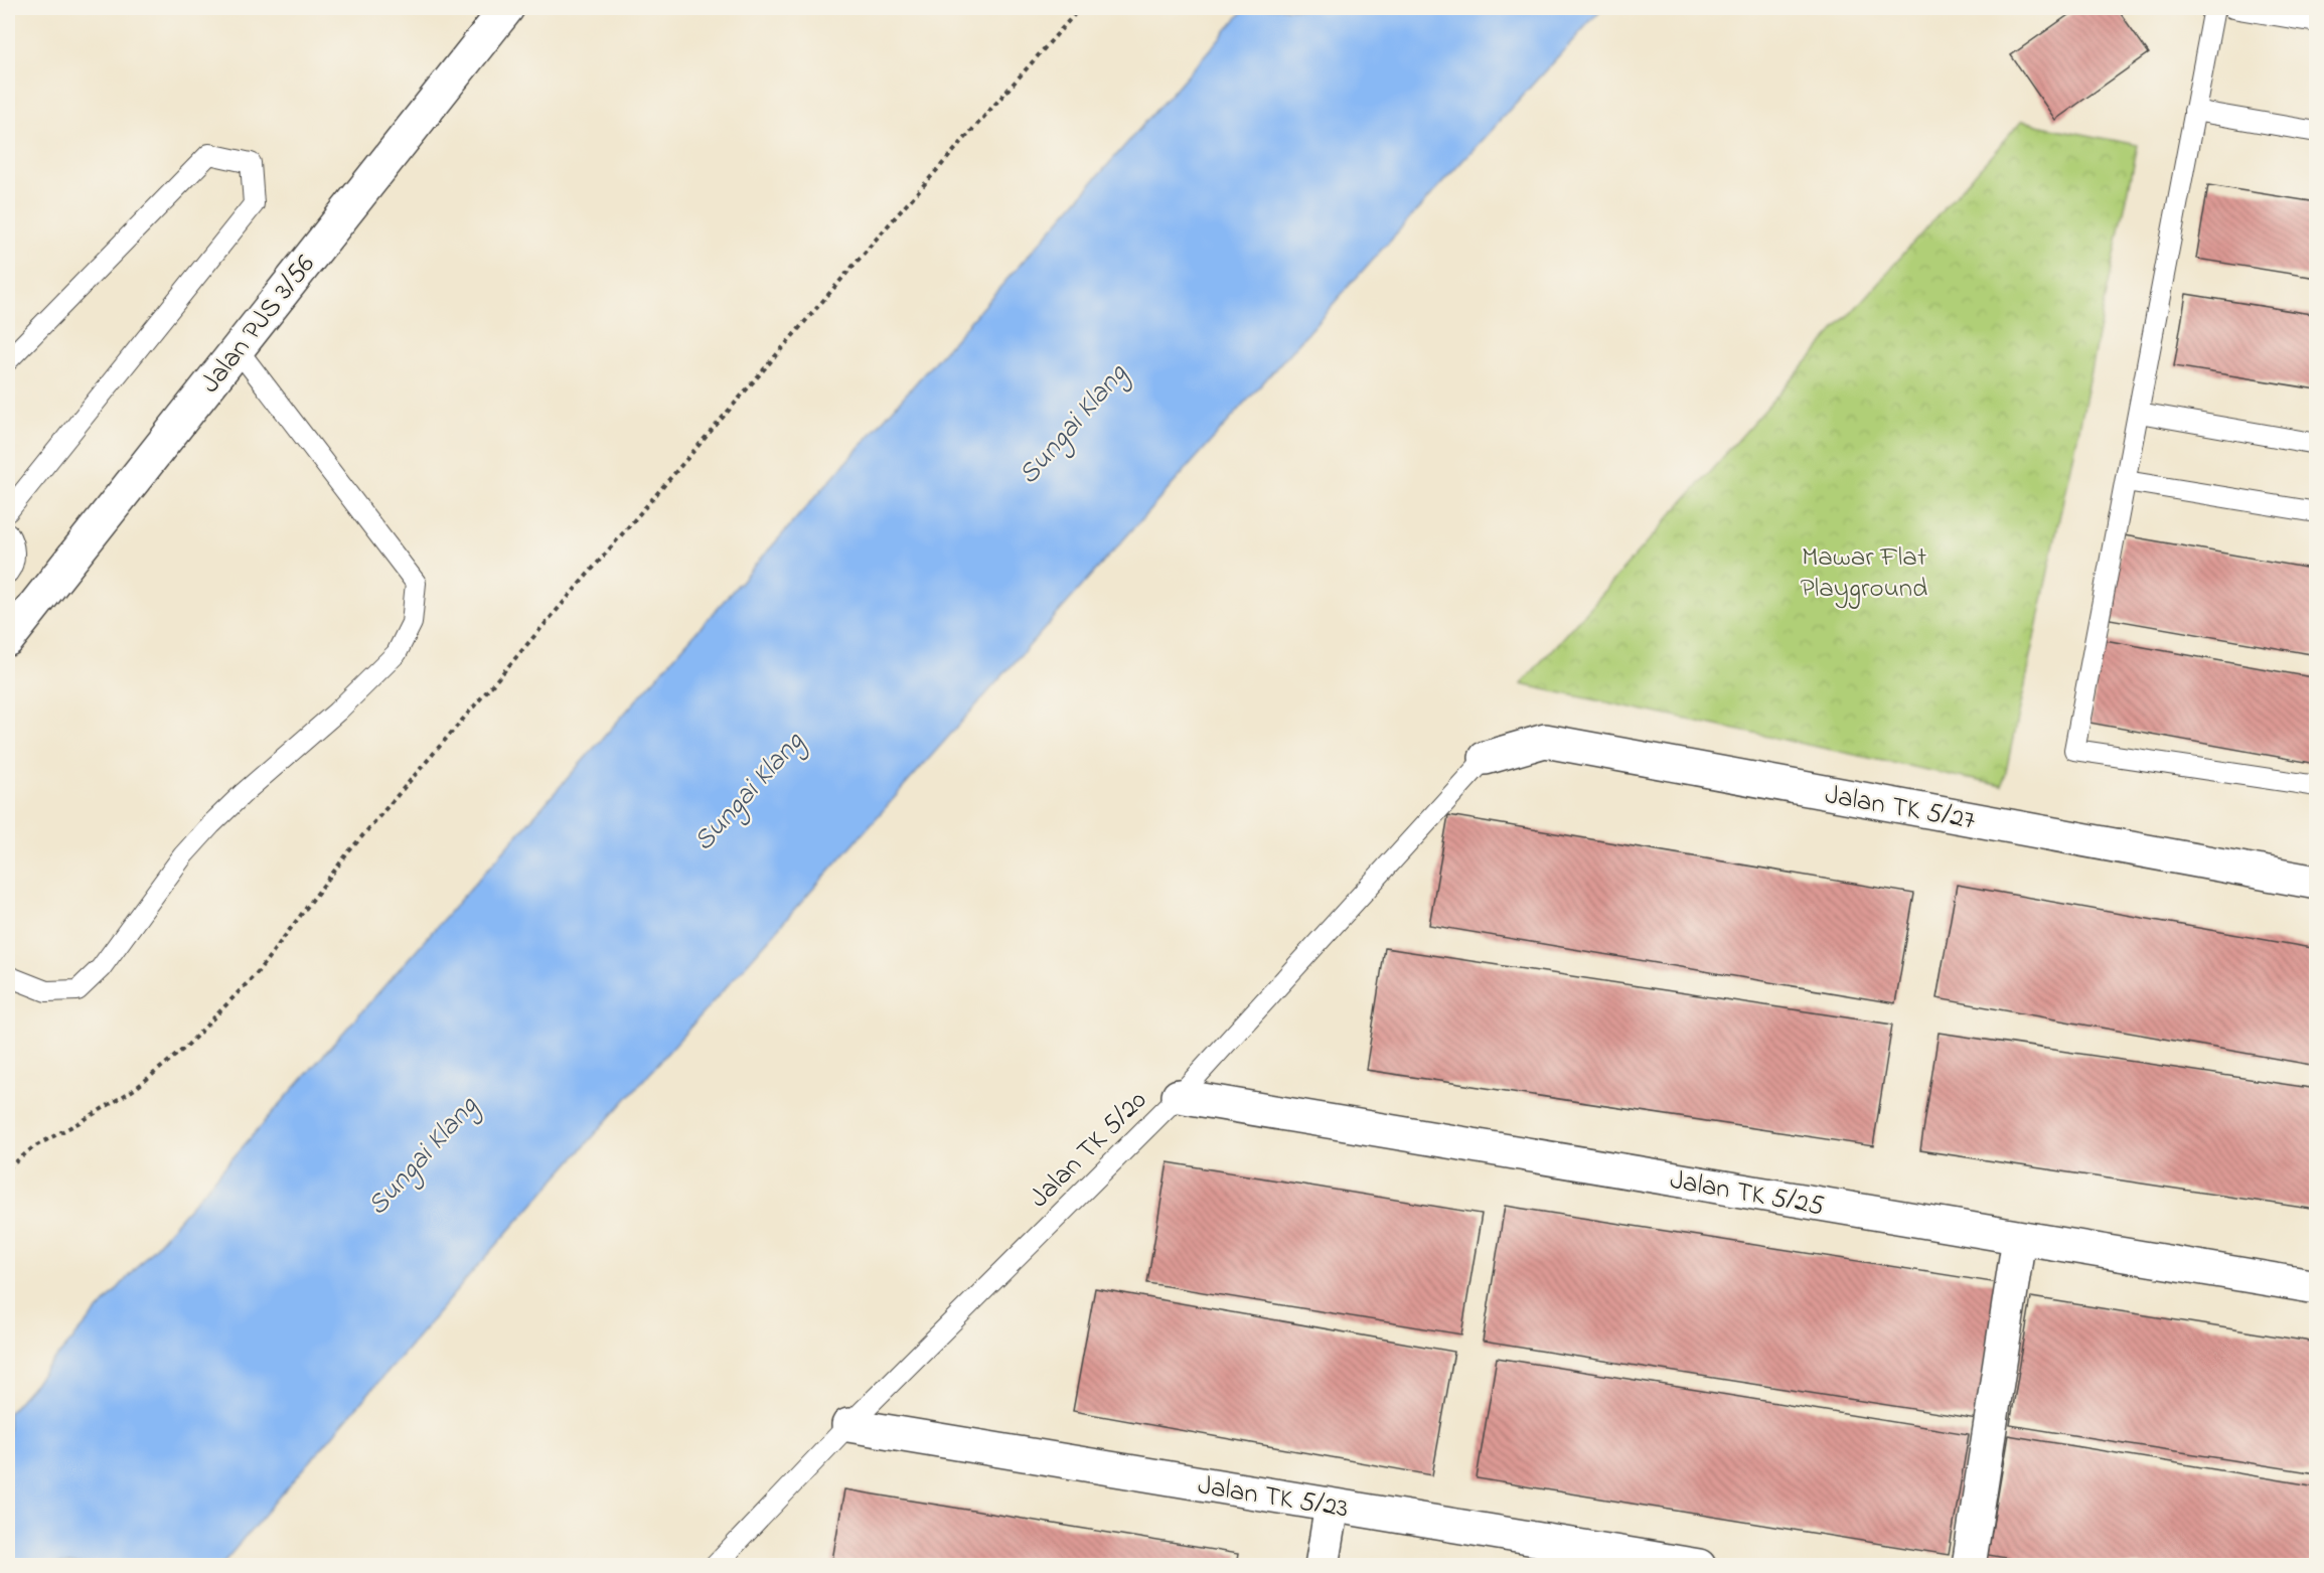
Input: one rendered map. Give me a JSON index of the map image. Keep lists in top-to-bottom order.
{
  "streets": {
    "street": [
      "Jalan PJS 3/56",
      "Jalan TK 5/27",
      "Jalan TK 5/25",
      "Jalan TK 5/23"
    ],
    "lane": ["Jalan TK 5/20"]
  },
  "crossings": [
    ["Jalan TK 5/27", "Jalan TK 5/20"],
    ["Jalan TK 5/20", "Jalan TK 5/25"],
    ["Jalan TK 5/20", "Jalan TK 5/23"]
  ],
  "water": ["Sungai Klang"],
  "parks": ["Mawar Flat Playground"]
}
